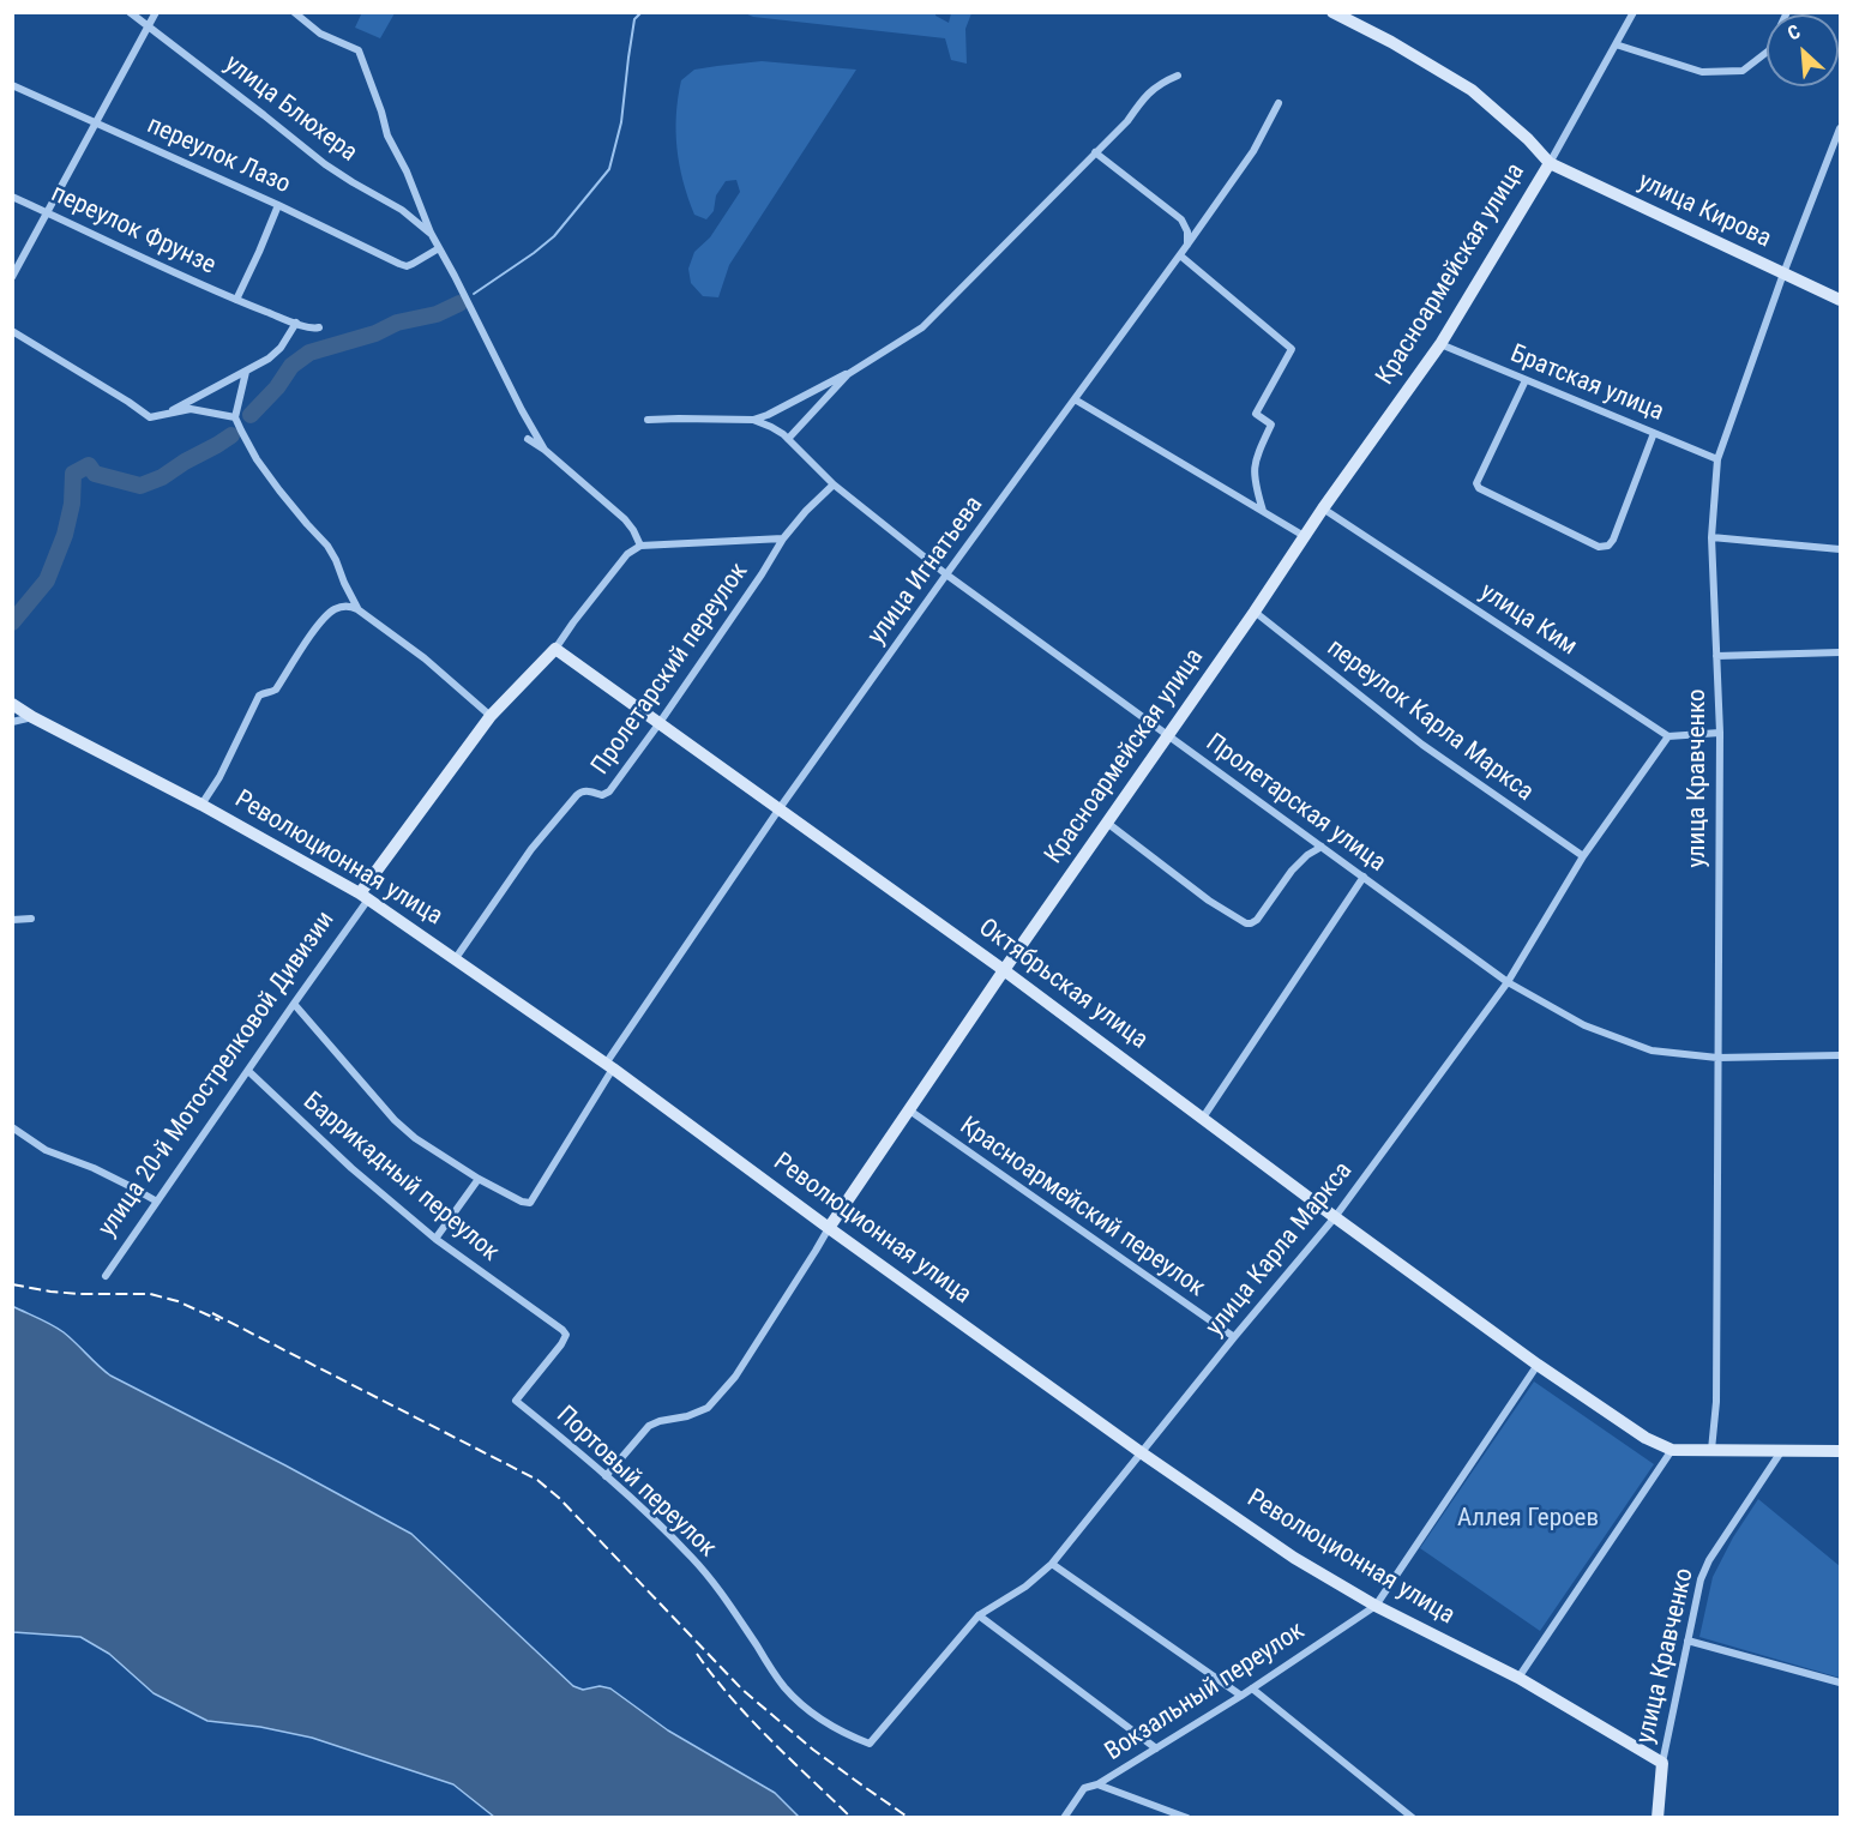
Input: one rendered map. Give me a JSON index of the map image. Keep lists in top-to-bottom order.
{
  "streets": {
    "street": [
      "улица Блюхера",
      "переулок Лазо",
      "улица Кирова",
      "переулок Фрунзе",
      "Красноармейская улица",
      "Братская улица",
      "улица Игнатьева",
      "улица Ким",
      "Пролетарский переулок",
      "переулок Карла Маркса",
      "улица Кравченко",
      "Пролетарская улица",
      "Революционная улица",
      "Октябрьская улица",
      "улица 20-й Мотострелковой Дивизии",
      "Баррикадный переулок",
      "Красноармейский переулок",
      "улица Карла Маркса",
      "Портовый переулок",
      "Вокзальный переулок"
    ]
  },
  "crossings": [
    ["переулок Лазо", "переулок Фрунзе"],
    ["улица Кирова", "Красноармейская улица"],
    ["улица Кирова", "улица Кравченко"],
    ["Красноармейская улица", "Братская улица"],
    ["Красноармейская улица", "улица Ким"],
    ["Красноармейская улица", "переулок Карла Маркса"],
    ["Красноармейская улица", "Пролетарская улица"],
    ["Красноармейская улица", "Революционная улица"],
    ["Красноармейская улица", "Октябрьская улица"],
    ["Красноармейская улица", "Красноармейский переулок"],
    ["Красноармейская улица", "Портовый переулок"],
    ["Братская улица", "улица Кравченко"],
    ["улица Игнатьева", "Пролетарская улица"],
    ["улица Игнатьева", "Революционная улица"],
    ["улица Игнатьева", "Октябрьская улица"],
    ["улица Ким", "улица Карла Маркса"],
    ["Пролетарский переулок", "Пролетарская улица"],
    ["Пролетарский переулок", "Революционная улица"],
    ["Пролетарский переулок", "Октябрьская улица"],
    ["переулок Карла Маркса", "улица Карла Маркса"],
    ["улица Кравченко", "Пролетарская улица"],
    ["улица Кравченко", "Революционная улица"],
    ["Пролетарская улица", "улица Карла Маркса"],
    ["Революционная улица", "улица 20-й Мотострелковой Дивизии"],
    ["Революционная улица", "улица Карла Маркса"],
    ["Революционная улица", "Вокзальный переулок"],
    ["Октябрьская улица", "улица 20-й Мотострелковой Дивизии"],
    ["Октябрьская улица", "улица Карла Маркса"],
    ["улица 20-й Мотострелковой Дивизии", "Баррикадный переулок"],
    ["Баррикадный переулок", "Портовый переулок"],
    ["Красноармейский переулок", "улица Карла Маркса"],
    ["улица Карла Маркса", "Портовый переулок"]
  ],
  "parks": ["Аллея Героев"],
  "north": "top left"
}
